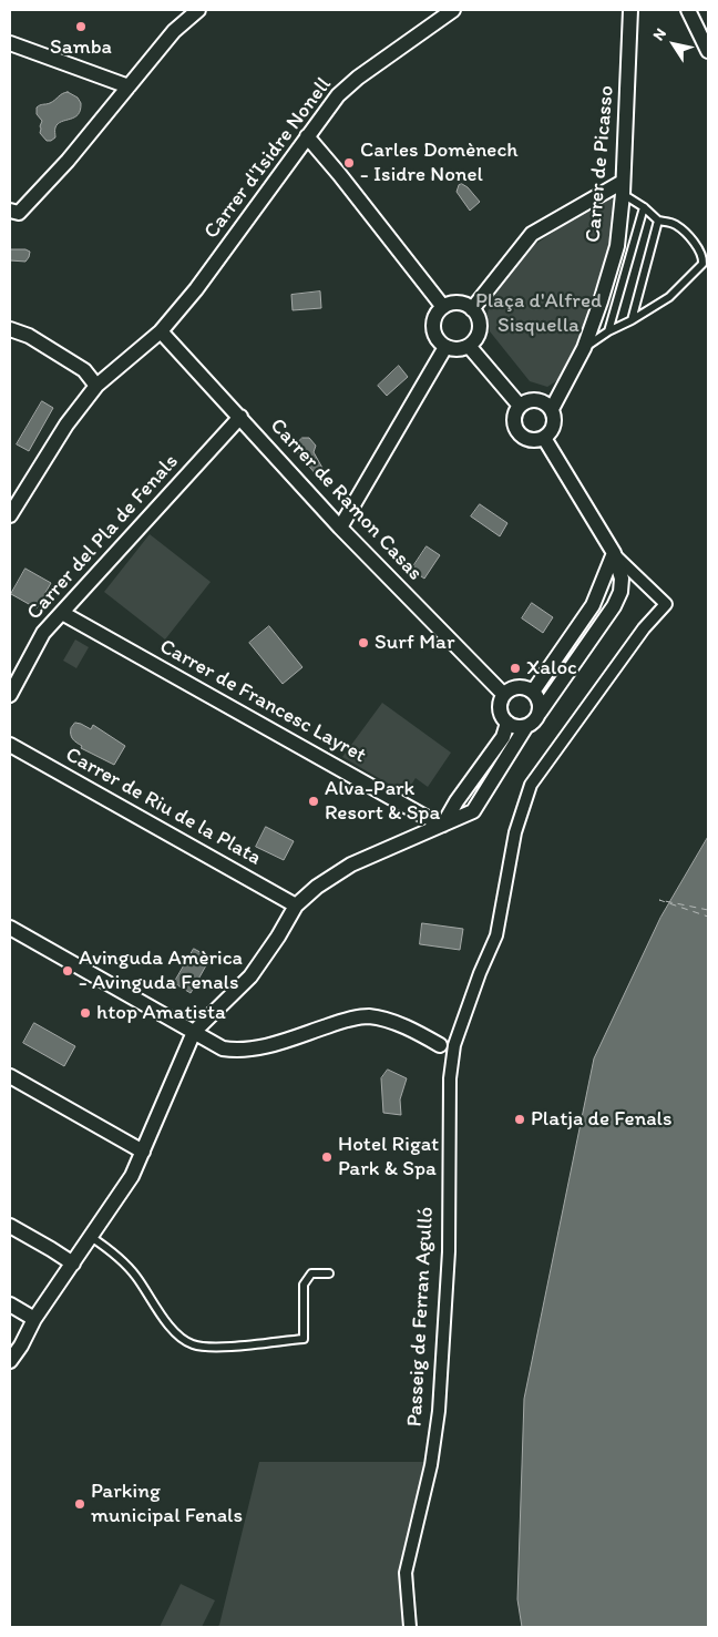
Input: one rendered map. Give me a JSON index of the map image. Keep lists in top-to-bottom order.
{
  "streets": {
    "street": [
      "Carrer d'Isidre Nonell",
      "Carrer de Picasso",
      "Carrer de Ramon Casas",
      "Carrer del Pla de Fenals",
      "Carrer de Francesc Layret",
      "Carrer de Riu de la Plata",
      "Passeig de Ferran Agulló"
    ]
  },
  "crossings": [
    ["Carrer d'Isidre Nonell", "Carrer de Ramon Casas"],
    ["Carrer de Ramon Casas", "Carrer del Pla de Fenals"],
    ["Carrer del Pla de Fenals", "Carrer de Francesc Layret"]
  ],
  "parks": ["Plaça d'Alfred Sisquella"],
  "places": [
    "Samba",
    "Carles Domènech - Isidre Nonel",
    "Surf Mar",
    "Xaloc",
    "Alva-Park Resort & Spa",
    "Avinguda Amèrica - Avinguda Fenals",
    "htop Amatista",
    "Platja de Fenals",
    "Hotel Rigat Park & Spa",
    "Parking municipal Fenals"
  ],
  "north": "top left"
}
